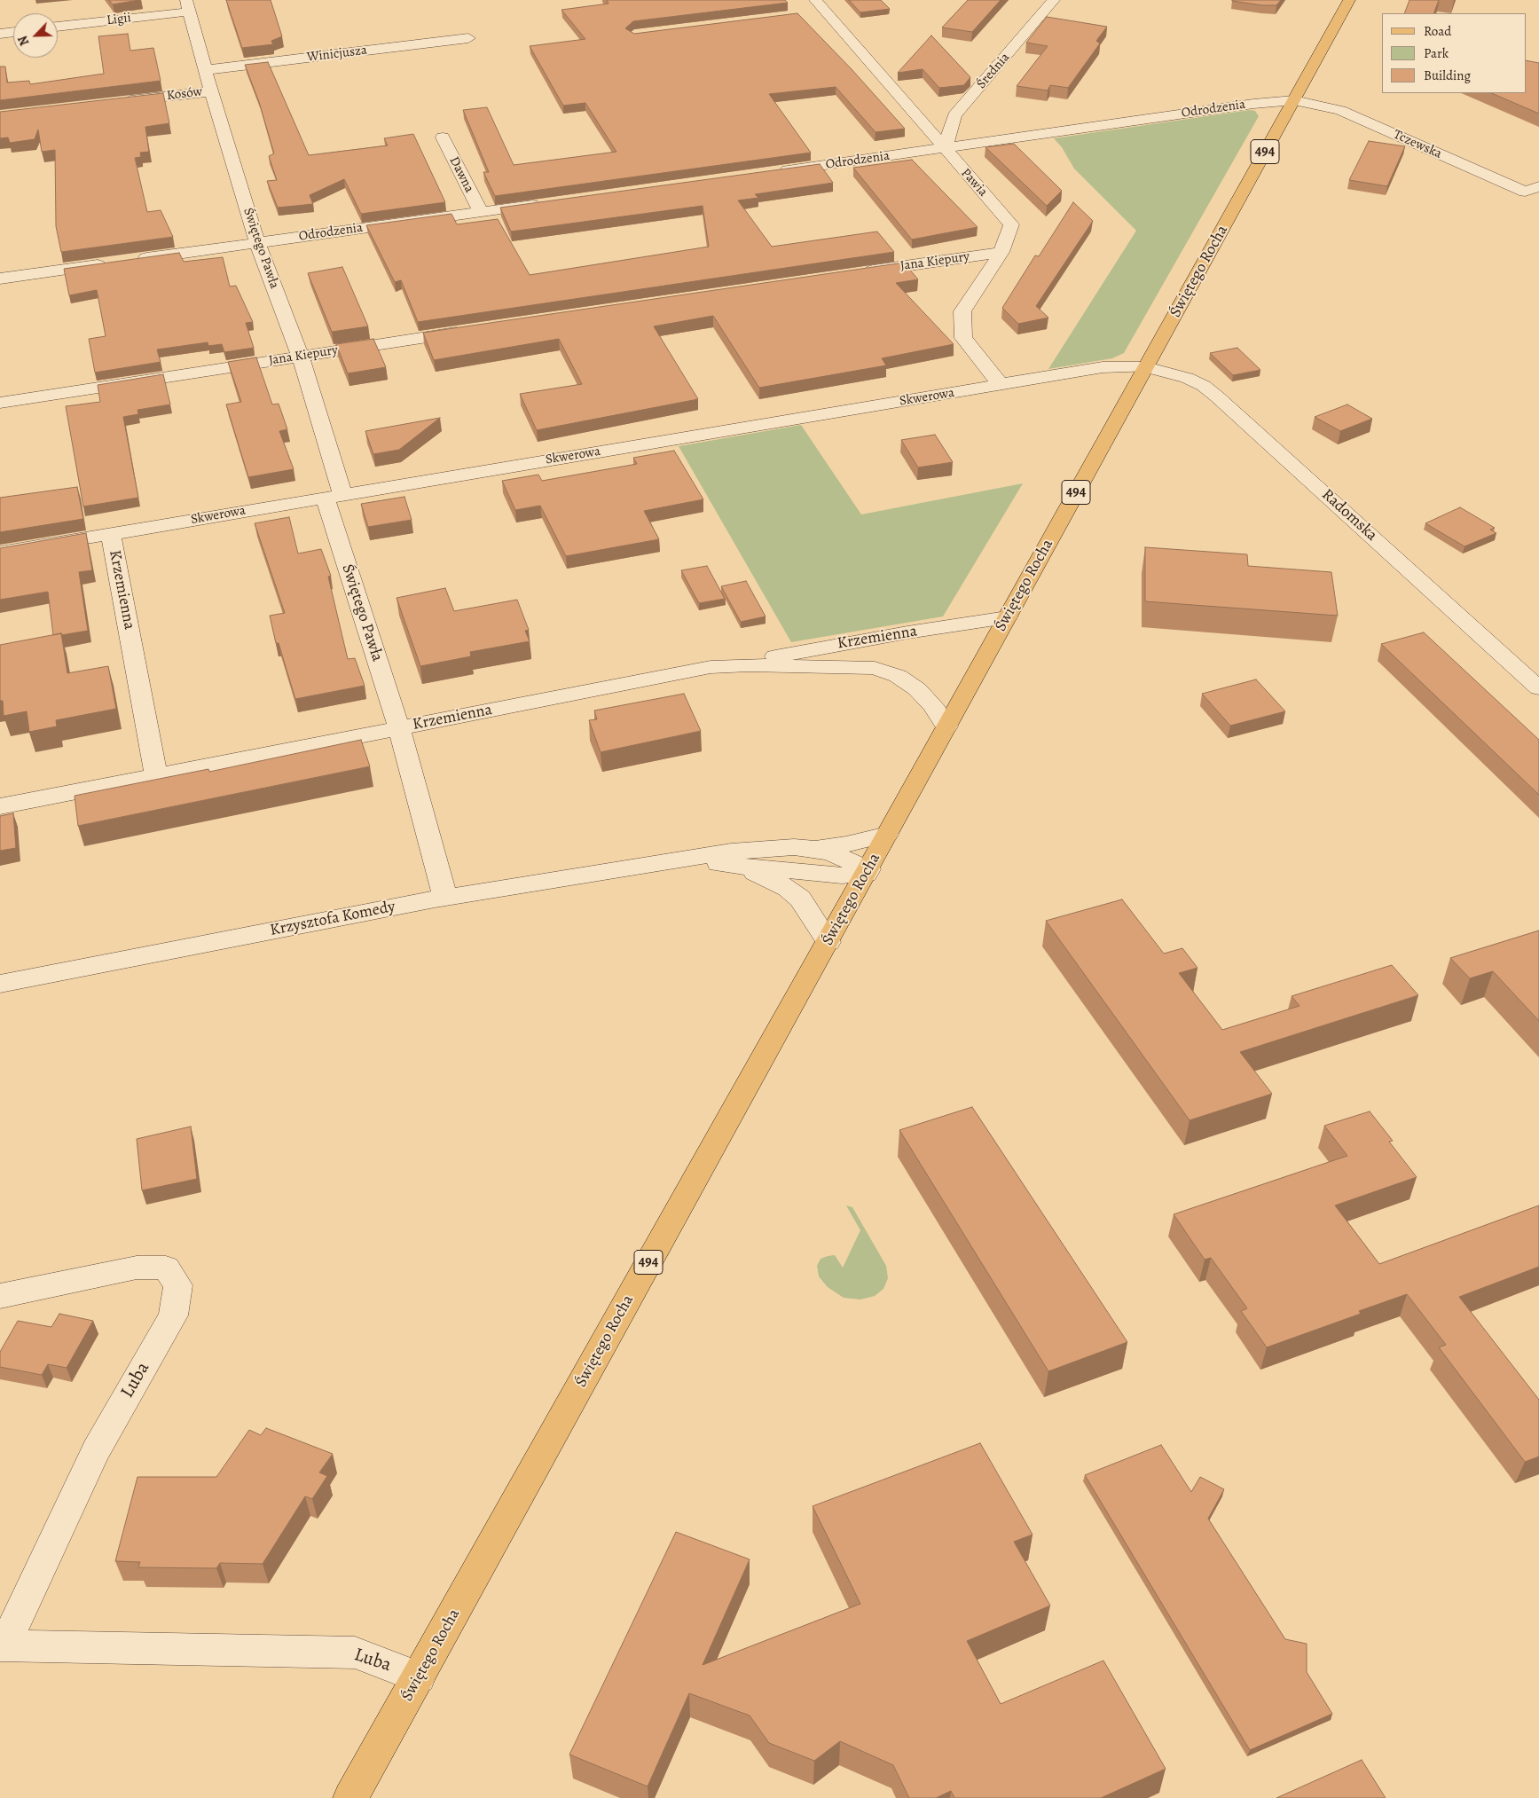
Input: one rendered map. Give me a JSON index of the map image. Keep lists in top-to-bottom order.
{
  "streets": {
    "main road": ["494", "Świętego Rocha"],
    "street": [
      "Ligii",
      "Winicjusza",
      "Średnia",
      "Kosów",
      "Odrodzenia",
      "Tczewska",
      "Dawna",
      "Pawia",
      "Świętego Pawła",
      "Jana Kiepury",
      "Skwerowa",
      "Radomska",
      "Krzemienna",
      "Krzysztofa Komedy",
      "Luba"
    ]
  },
  "crossings": [
    ["Ligii", "Świętego Pawła"],
    ["Winicjusza", "Świętego Pawła"],
    ["Średnia", "Odrodzenia"],
    ["Średnia", "Pawia"],
    ["Kosów", "Świętego Pawła"],
    ["Odrodzenia", "Tczewska"],
    ["Odrodzenia", "Dawna"],
    ["Odrodzenia", "Pawia"],
    ["Odrodzenia", "Świętego Pawła"],
    ["Odrodzenia", "Świętego Rocha"],
    ["Tczewska", "Świętego Rocha"],
    ["Pawia", "Jana Kiepury"],
    ["Pawia", "Skwerowa"],
    ["Świętego Pawła", "Jana Kiepury"],
    ["Świętego Pawła", "Skwerowa"],
    ["Świętego Pawła", "Krzemienna"],
    ["Świętego Pawła", "Krzysztofa Komedy"],
    ["Świętego Rocha", "Skwerowa"],
    ["Świętego Rocha", "Radomska"],
    ["Świętego Rocha", "Krzemienna"],
    ["Świętego Rocha", "Krzysztofa Komedy"],
    ["Świętego Rocha", "Luba"],
    ["Skwerowa", "Radomska"],
    ["Skwerowa", "Krzemienna"]
  ],
  "legend": ["Road", "Park", "Building"],
  "north": "bottom left"
}
